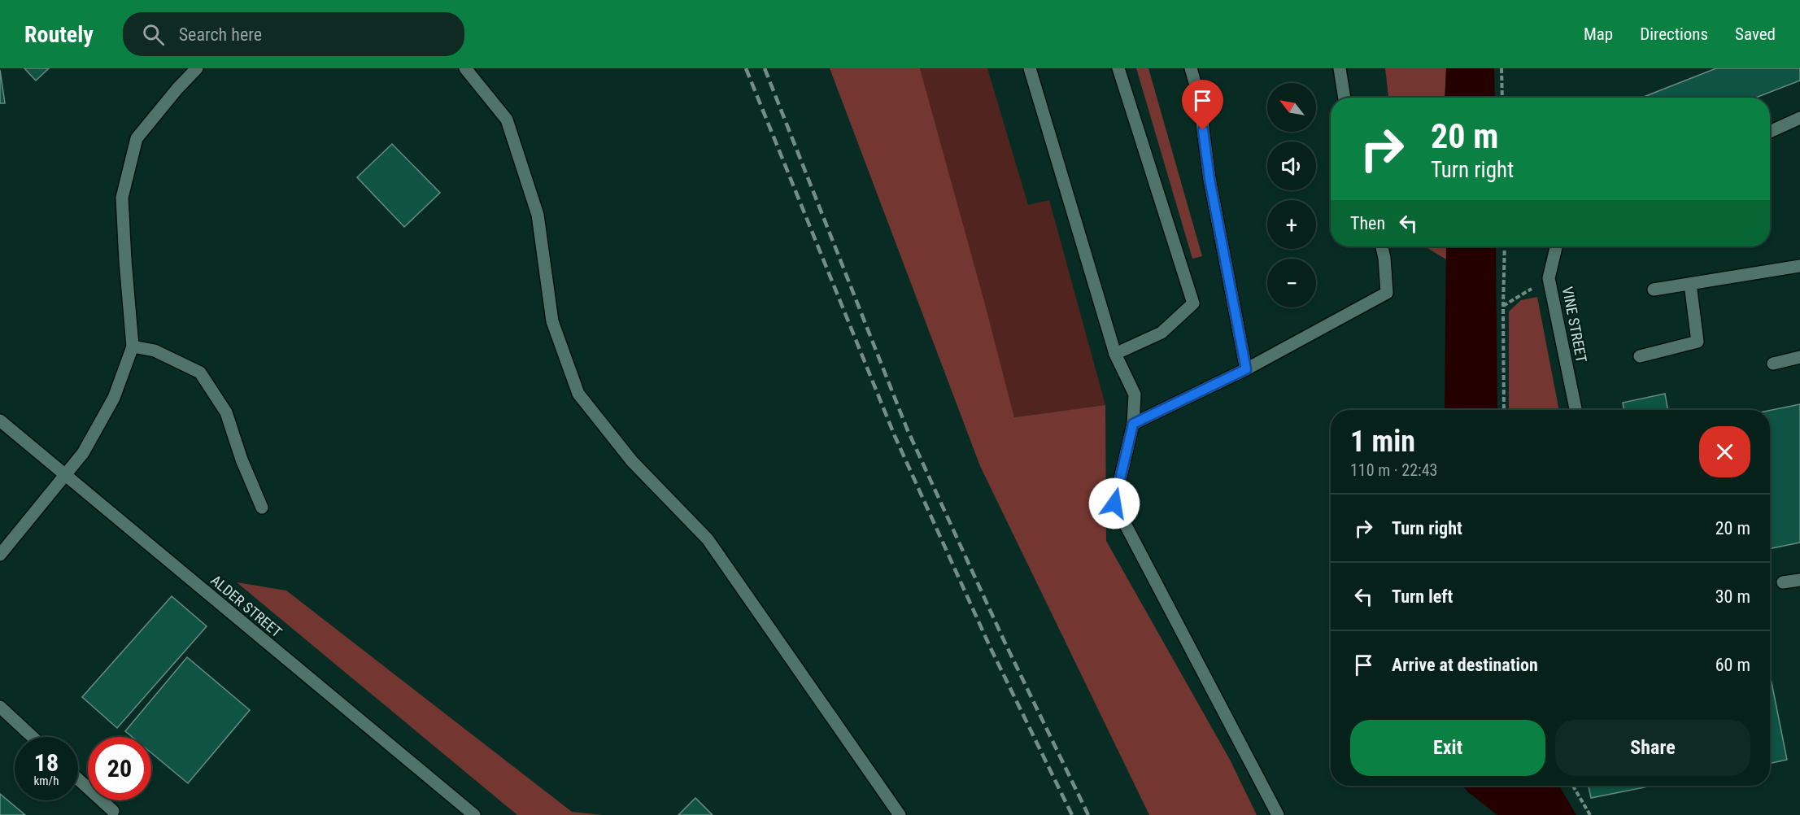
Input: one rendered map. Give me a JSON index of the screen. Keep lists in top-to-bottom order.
{
  "streets": {
    "street": ["VINE STREET", "ALDER STREET"]
  },
  "north": "top left",
  "page": {
    "header": "Routely",
    "search": "Search here",
    "nav": ["Map", "Directions", "Saved"],
    "map_buttons": ["+", "−"],
    "turn": ["20 m", "Turn right"],
    "then": "Then",
    "heading": ["1 min", "110 m · 22:43"],
    "list": [
      {
        "name": "Turn right",
        "value": "20 m"
      },
      {
        "name": "Turn left",
        "value": "30 m"
      },
      {
        "name": "Arrive at destination",
        "value": "60 m"
      }
    ],
    "buttons": ["Exit", "Share"],
    "speed": "18 km/h",
    "limit": "20"
  }
}
